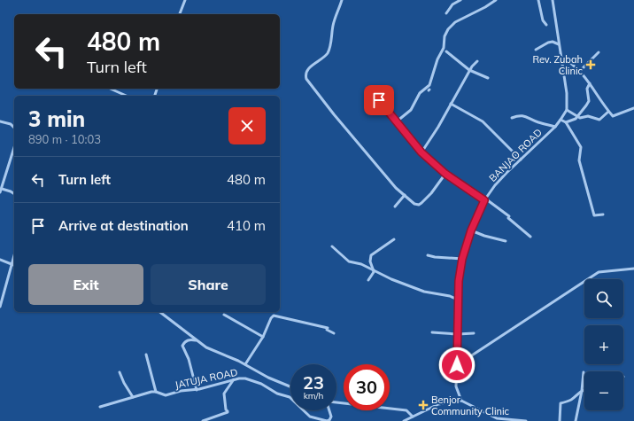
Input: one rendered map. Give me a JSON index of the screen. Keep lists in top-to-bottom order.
{
  "streets": {
    "street": ["BANJAO ROAD", "JATUJA ROAD"]
  },
  "places": {
    "health": ["Rev. Zubah Clinic", "Benjor Community Clinic"]
  },
  "page": {
    "turn": ["480 m", "Turn left"],
    "heading": ["3 min", "890 m · 10:03"],
    "list": [
      {
        "name": "Turn left",
        "value": "480 m"
      },
      {
        "name": "Arrive at destination",
        "value": "410 m"
      }
    ],
    "buttons": ["Exit", "Share"],
    "map_buttons": ["+", "−"],
    "speed": "23 km/h",
    "limit": "30"
  }
}
